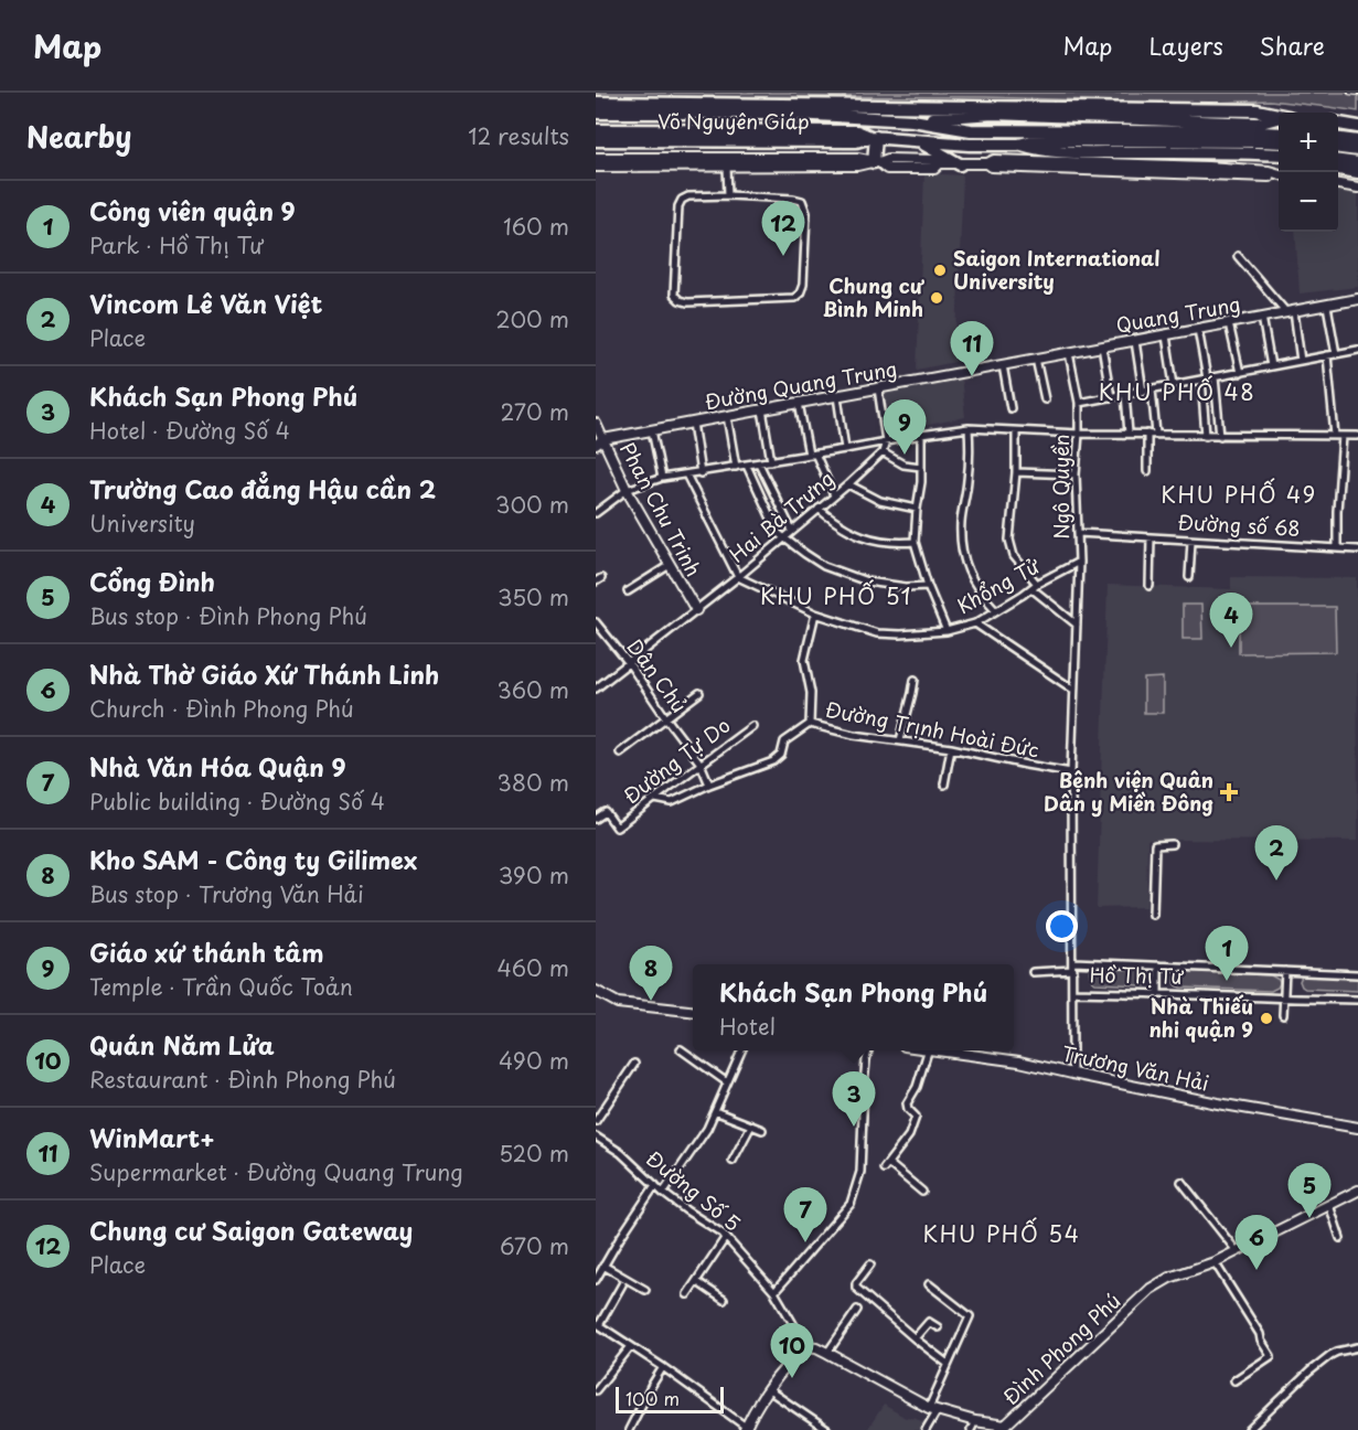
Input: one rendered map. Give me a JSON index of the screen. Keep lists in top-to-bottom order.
{
  "streets": {
    "highway": ["Võ Nguyên Giáp"],
    "street": [
      "Quang Trung",
      "Đường Quang Trung",
      "Ngô Quyền",
      "Phan Chu Trinh",
      "Hai Bà Trưng",
      "Đường số 68",
      "Khổng Tử",
      "Dân Chủ",
      "Đường Trịnh Hoài Đức",
      "Đường Tự Do",
      "Hồ Thị Tư",
      "Trương Văn Hải",
      "Đường Số 5",
      "Đình Phong Phú"
    ]
  },
  "crossings": [
    ["Quang Trung", "Đường Quang Trung"],
    ["Quang Trung", "Ngô Quyền"],
    ["Đường Quang Trung", "Phan Chu Trinh"],
    ["Ngô Quyền", "Đường số 68"],
    ["Ngô Quyền", "Khổng Tử"],
    ["Ngô Quyền", "Đường Trịnh Hoài Đức"],
    ["Ngô Quyền", "Hồ Thị Tư"],
    ["Ngô Quyền", "Trương Văn Hải"],
    ["Phan Chu Trinh", "Hai Bà Trưng"],
    ["Hai Bà Trưng", "Khổng Tử"],
    ["Hai Bà Trưng", "Dân Chủ"],
    ["Dân Chủ", "Đường Trịnh Hoài Đức"],
    ["Dân Chủ", "Đường Tự Do"],
    ["Đường Trịnh Hoài Đức", "Đường Tự Do"],
    ["Đường Số 5", "Đình Phong Phú"]
  ],
  "districts": [
    "KHU PHỐ 48",
    "KHU PHỐ 49",
    "KHU PHỐ 51",
    "KHU PHỐ 54"
  ],
  "places": {
    "other": ["Saigon International University", "Chung cư Bình Minh", "Nhà Thiếu nhi quận 9"],
    "health": ["Bệnh viện Quân Dân y Miền Đông"]
  },
  "scale_bar": "100 m",
  "page": {
    "header": "Map",
    "nav": ["Map", "Layers", "Share"],
    "heading": ["Nearby", "12 results"],
    "map_buttons": ["+", "−"],
    "list": [
      {
        "mark": "1",
        "name": "Công viên quận 9",
        "note": "Park · Hồ Thị Tư",
        "value": "160 m"
      },
      {
        "mark": "2",
        "name": "Vincom Lê Văn Việt",
        "note": "Place",
        "value": "200 m"
      },
      {
        "mark": "3",
        "name": "Khách Sạn Phong Phú",
        "note": "Hotel · Đường Số 4",
        "value": "270 m"
      },
      {
        "mark": "4",
        "name": "Trường Cao đẳng Hậu cần 2",
        "note": "University",
        "value": "300 m"
      },
      {
        "mark": "5",
        "name": "Cổng Đình",
        "note": "Bus stop · Đình Phong Phú",
        "value": "350 m"
      },
      {
        "mark": "6",
        "name": "Nhà Thờ Giáo Xứ Thánh Linh",
        "note": "Church · Đình Phong Phú",
        "value": "360 m"
      },
      {
        "mark": "7",
        "name": "Nhà Văn Hóa Quận 9",
        "note": "Public building · Đường Số 4",
        "value": "380 m"
      },
      {
        "mark": "8",
        "name": "Kho SAM - Công ty Gilimex",
        "note": "Bus stop · Trương Văn Hải",
        "value": "390 m"
      },
      {
        "mark": "9",
        "name": "Giáo xứ thánh tâm",
        "note": "Temple · Trần Quốc Toản",
        "value": "460 m"
      },
      {
        "mark": "10",
        "name": "Quán Năm Lửa",
        "note": "Restaurant · Đình Phong Phú",
        "value": "490 m"
      },
      {
        "mark": "11",
        "name": "WinMart+",
        "note": "Supermarket · Đường Quang Trung",
        "value": "520 m"
      },
      {
        "mark": "12",
        "name": "Chung cư Saigon Gateway",
        "note": "Place",
        "value": "670 m"
      }
    ],
    "pins": [
      "12",
      "11",
      "9",
      "4",
      "2",
      "1",
      "8",
      "3",
      "5",
      "7",
      "6",
      "10"
    ],
    "popup": ["Khách Sạn Phong Phú", "Hotel"],
    "scale": "100 m"
  }
}
